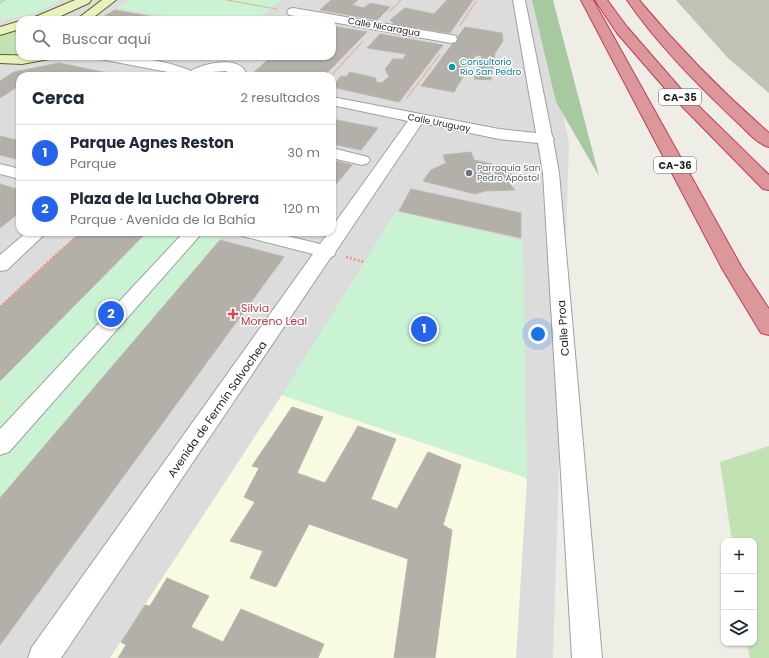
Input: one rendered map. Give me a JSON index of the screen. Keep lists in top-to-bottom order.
{
  "streets": {
    "highway": ["CA-35", "CA-36"],
    "street": [
      "Calle Nicaragua",
      "Calle Uruguay",
      "Calle Proa",
      "Avenida de Fermín Salvochea"
    ]
  },
  "crossings": [
    ["Calle Uruguay", "Calle Proa"],
    ["Calle Uruguay", "Avenida de Fermín Salvochea"]
  ],
  "places": {
    "other": ["Consultorio Río San Pedro", "Parroquia San Pedro Apóstol"],
    "health": ["Silvia Moreno Leal"]
  },
  "page": {
    "search": "Buscar aquí",
    "heading": ["Cerca", "2 resultados"],
    "list": [
      {
        "mark": "1",
        "name": "Parque Agnes Reston",
        "note": "Parque",
        "value": "30 m"
      },
      {
        "mark": "2",
        "name": "Plaza de la Lucha Obrera",
        "note": "Parque · Avenida de la Bahía",
        "value": "120 m"
      }
    ],
    "pins": ["2", "1"],
    "map_buttons": ["+", "−"]
  }
}
